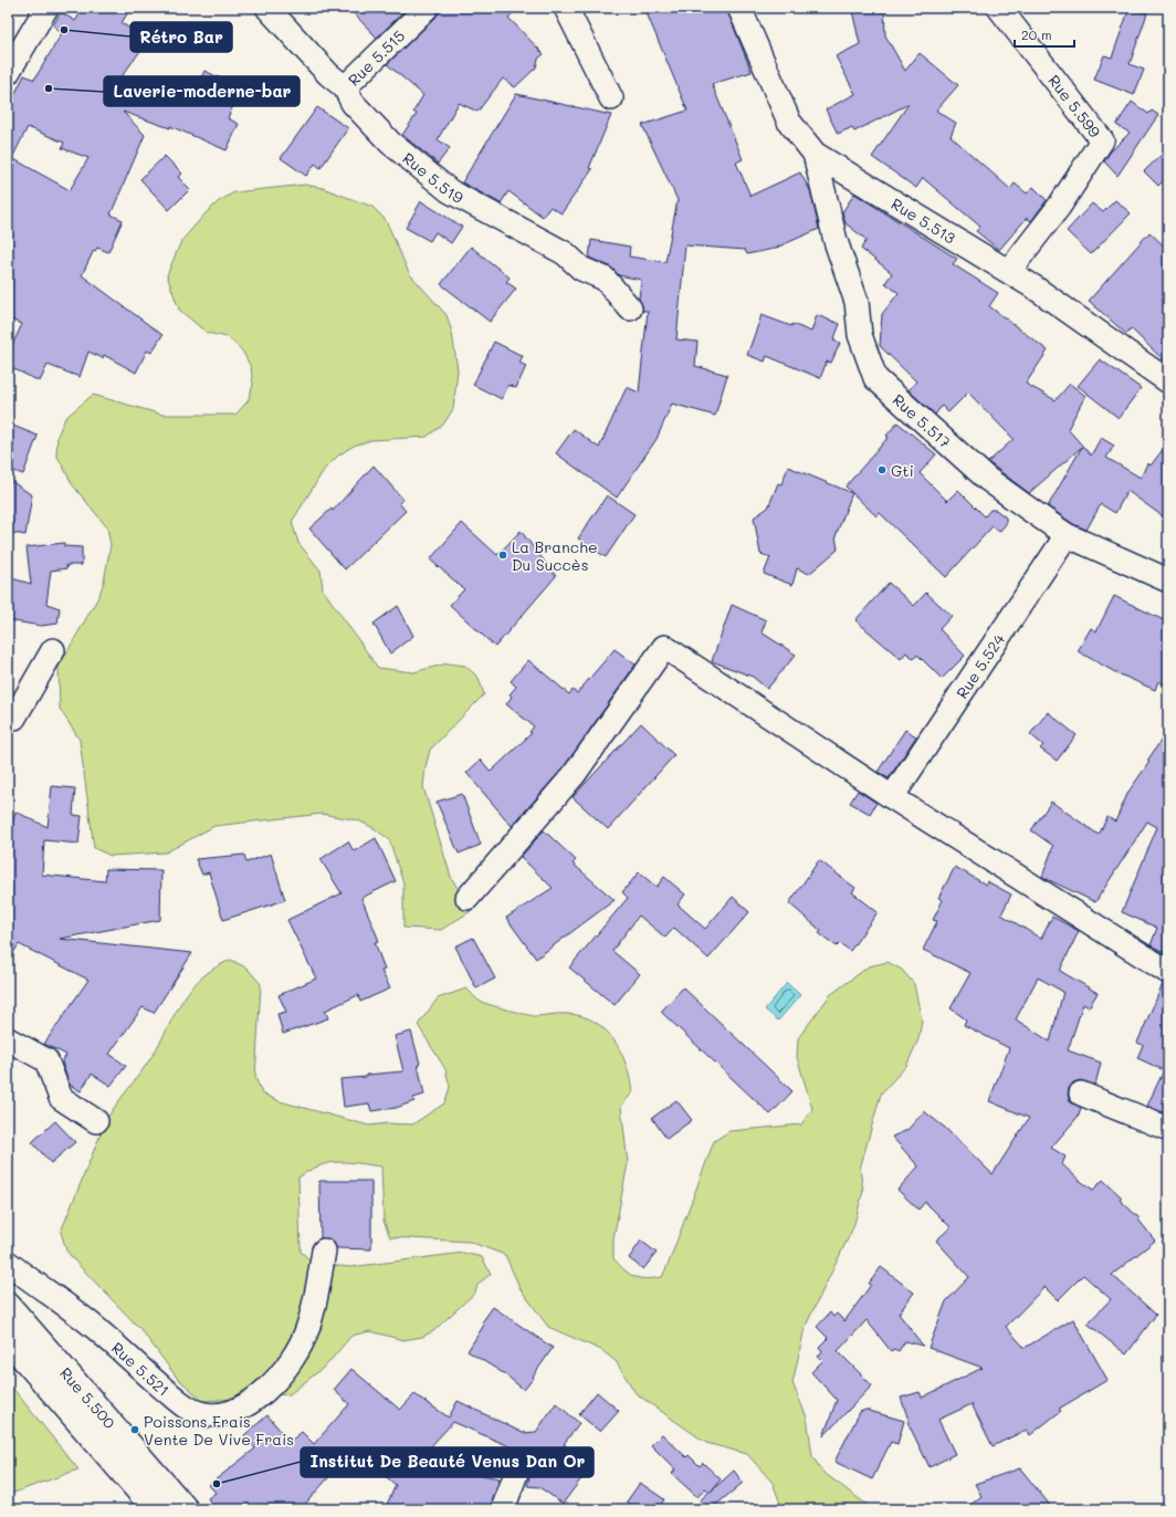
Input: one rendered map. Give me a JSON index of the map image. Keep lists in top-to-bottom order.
{
  "streets": {
    "main road": ["Rue 5.500"],
    "street": [
      "Rue 5.515",
      "Rue 5.599",
      "Rue 5.519",
      "Rue 5.513",
      "Rue 5.517",
      "Rue 5.524",
      "Rue 5.521"
    ]
  },
  "crossings": [
    ["Rue 5.515", "Rue 5.519"],
    ["Rue 5.599", "Rue 5.513"],
    ["Rue 5.513", "Rue 5.517"],
    ["Rue 5.517", "Rue 5.524"]
  ],
  "places": [
    "Rétro Bar",
    "Laverie-moderne-bar",
    "Gti",
    "La Branche Du Succès",
    "Poissons Frais Vente De Vive Frais",
    "Institut De Beauté Venus Dan Or"
  ],
  "scale_bar": "20 m"
}
